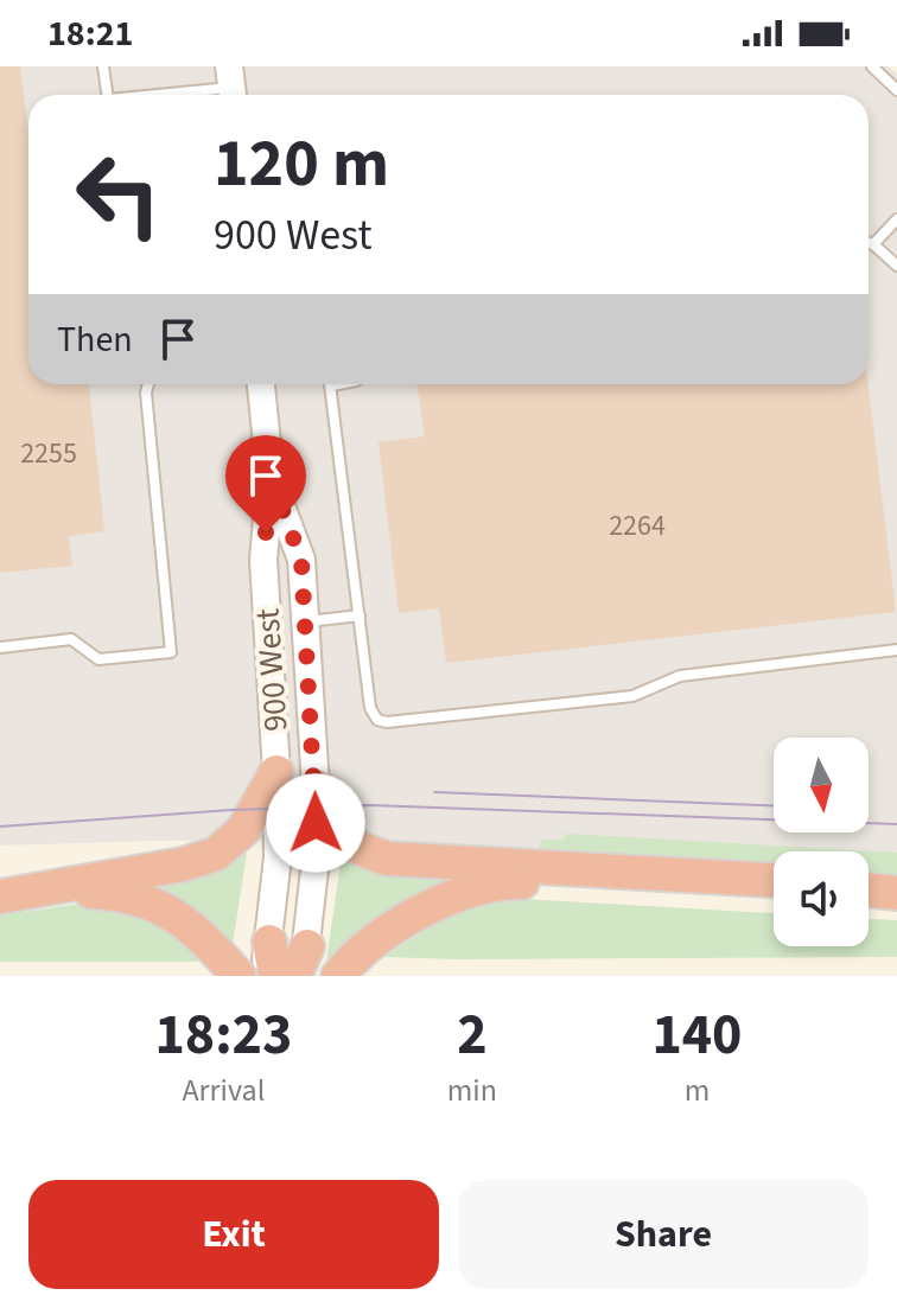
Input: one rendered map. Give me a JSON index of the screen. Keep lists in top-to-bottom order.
{
  "streets": {
    "main road": ["900 West"]
  },
  "house_numbers": ["2255", "2264"],
  "north": "bottom",
  "page": {
    "status": "18:21",
    "turn": ["120 m", "900 West"],
    "then": "Then",
    "eta": [
      "18:23",
      "Arrival",
      "2",
      "min",
      "140",
      "m"
    ],
    "buttons": ["Exit", "Share"]
  }
}
